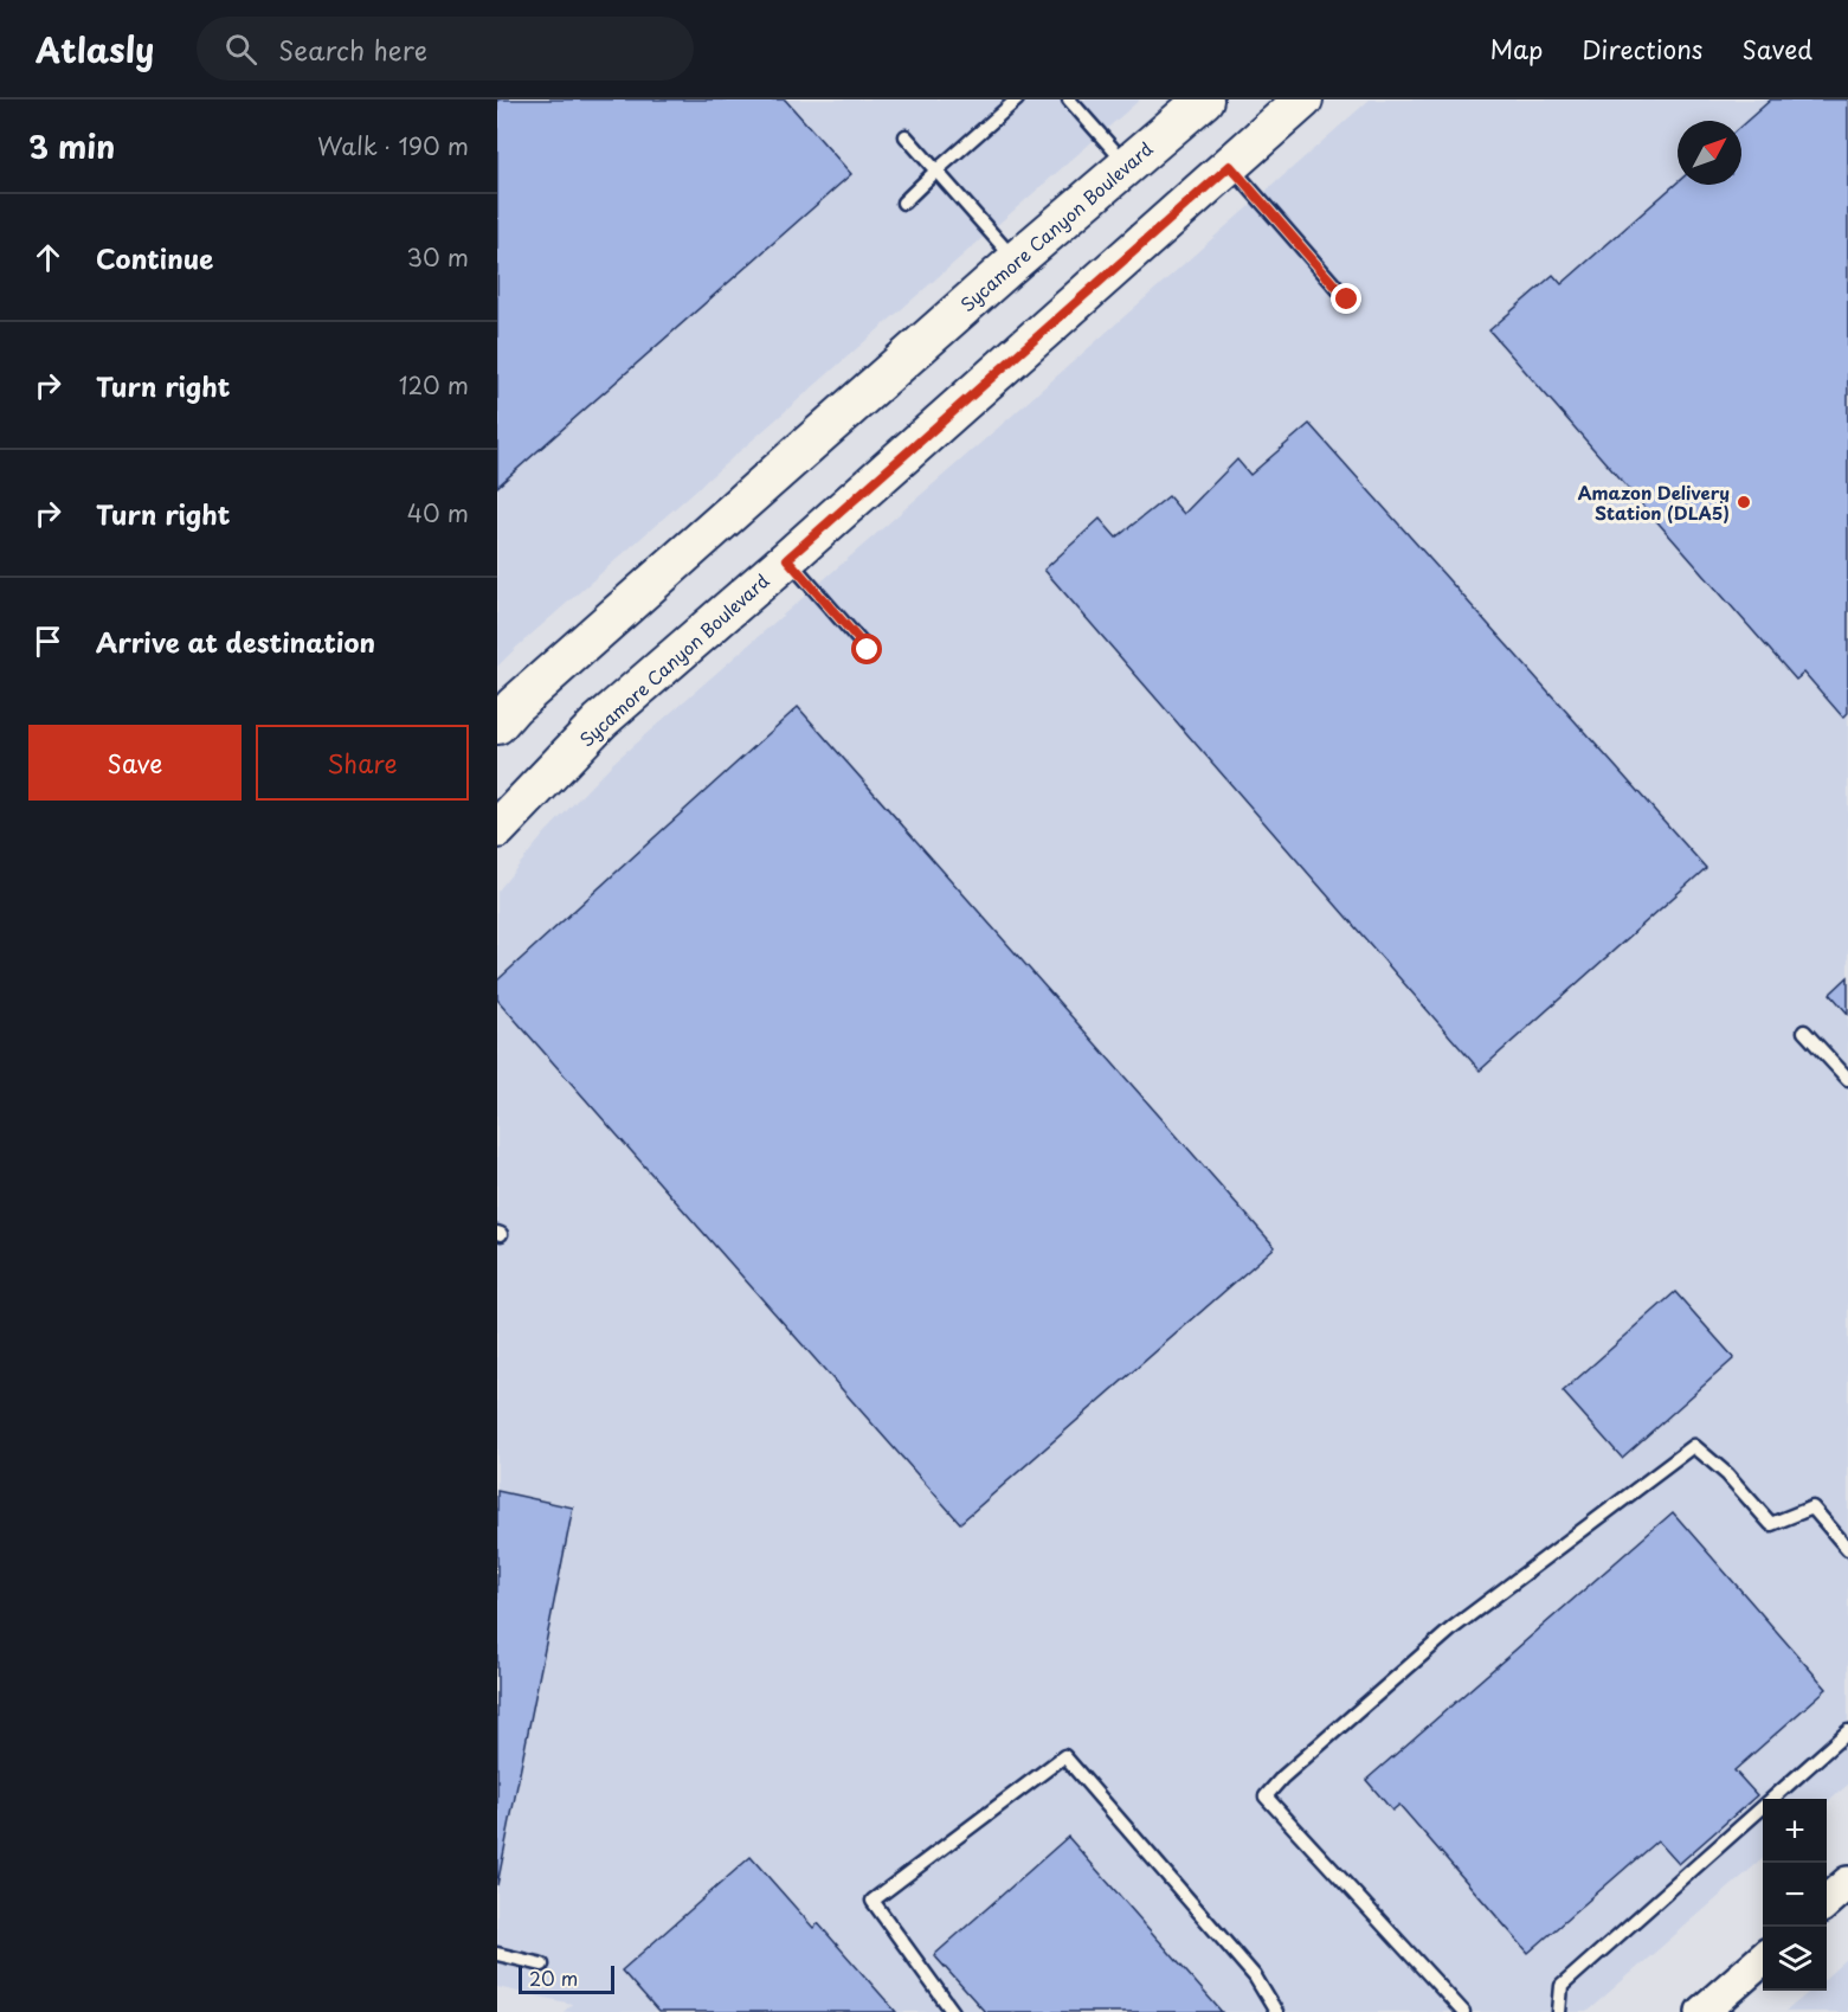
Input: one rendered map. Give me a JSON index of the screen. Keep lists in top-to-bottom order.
{
  "streets": {
    "main road": ["Sycamore Canyon Boulevard"]
  },
  "places": ["Amazon Delivery Station (DLA5)"],
  "scale_bar": "20 m",
  "north": "top right",
  "page": {
    "header": "Atlasly",
    "search": "Search here",
    "nav": ["Map", "Directions", "Saved"],
    "heading": ["3 min", "Walk · 190 m"],
    "list": [
      ["Continue", "30 m"],
      ["Turn right", "120 m"],
      ["Turn right", "40 m"],
      "Arrive at destination"
    ],
    "buttons": ["Save", "Share"],
    "map_buttons": ["+", "−"],
    "scale": "20 m"
  }
}
